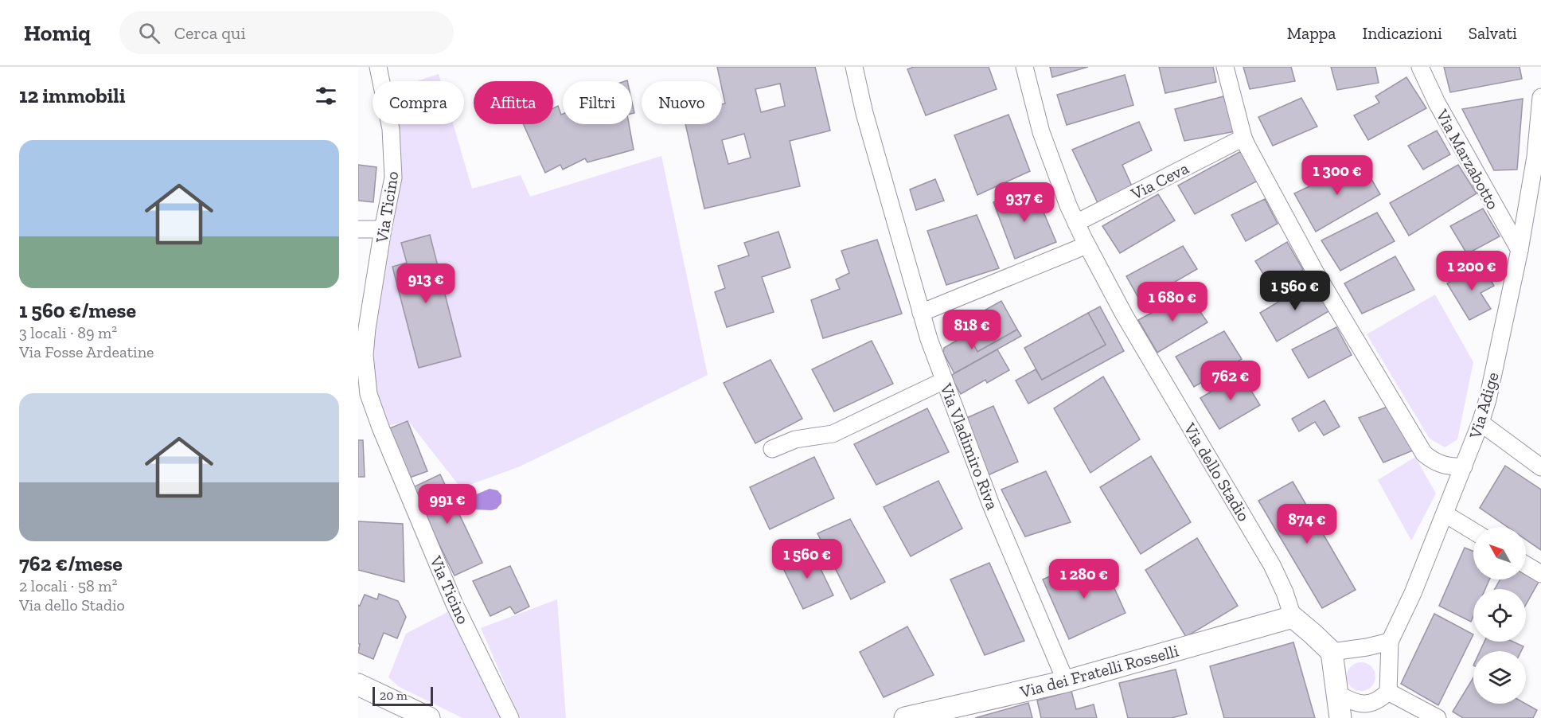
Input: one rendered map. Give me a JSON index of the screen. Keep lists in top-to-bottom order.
{
  "streets": {
    "street": [
      "Via Marzabotto",
      "Via Ceva",
      "Via Ticino",
      "Via Adige",
      "Via Vladimiro Riva",
      "Via dello Stadio",
      "Via dei Fratelli Rosselli"
    ]
  },
  "crossings": [
    ["Via Marzabotto", "Via Adige"],
    ["Via Ceva", "Via dello Stadio"],
    ["Via Vladimiro Riva", "Via dei Fratelli Rosselli"],
    ["Via dello Stadio", "Via dei Fratelli Rosselli"]
  ],
  "scale_bar": "20 m",
  "north": "top left",
  "page": {
    "header": "Homiq",
    "search": "Cerca qui",
    "nav": ["Mappa", "Indicazioni", "Salvati"],
    "heading": "12 immobili",
    "chip": [
      "Compra",
      "Affitta",
      "Filtri",
      "Nuovo"
    ],
    "list": [
      {
        "name": "1 560 €/mese",
        "note": "3 locali · 89 m² · Via Fosse Ardeatine"
      },
      {
        "name": "762 €/mese",
        "note": "2 locali · 58 m² · Via dello Stadio"
      }
    ],
    "price": [
      "1 300 €",
      "937 €",
      "1 200 €",
      "913 €",
      "1 560 €",
      "1 680 €",
      "818 €",
      "762 €",
      "991 €",
      "874 €",
      "1 560 €",
      "1 280 €"
    ],
    "scale": "20 m"
  }
}
